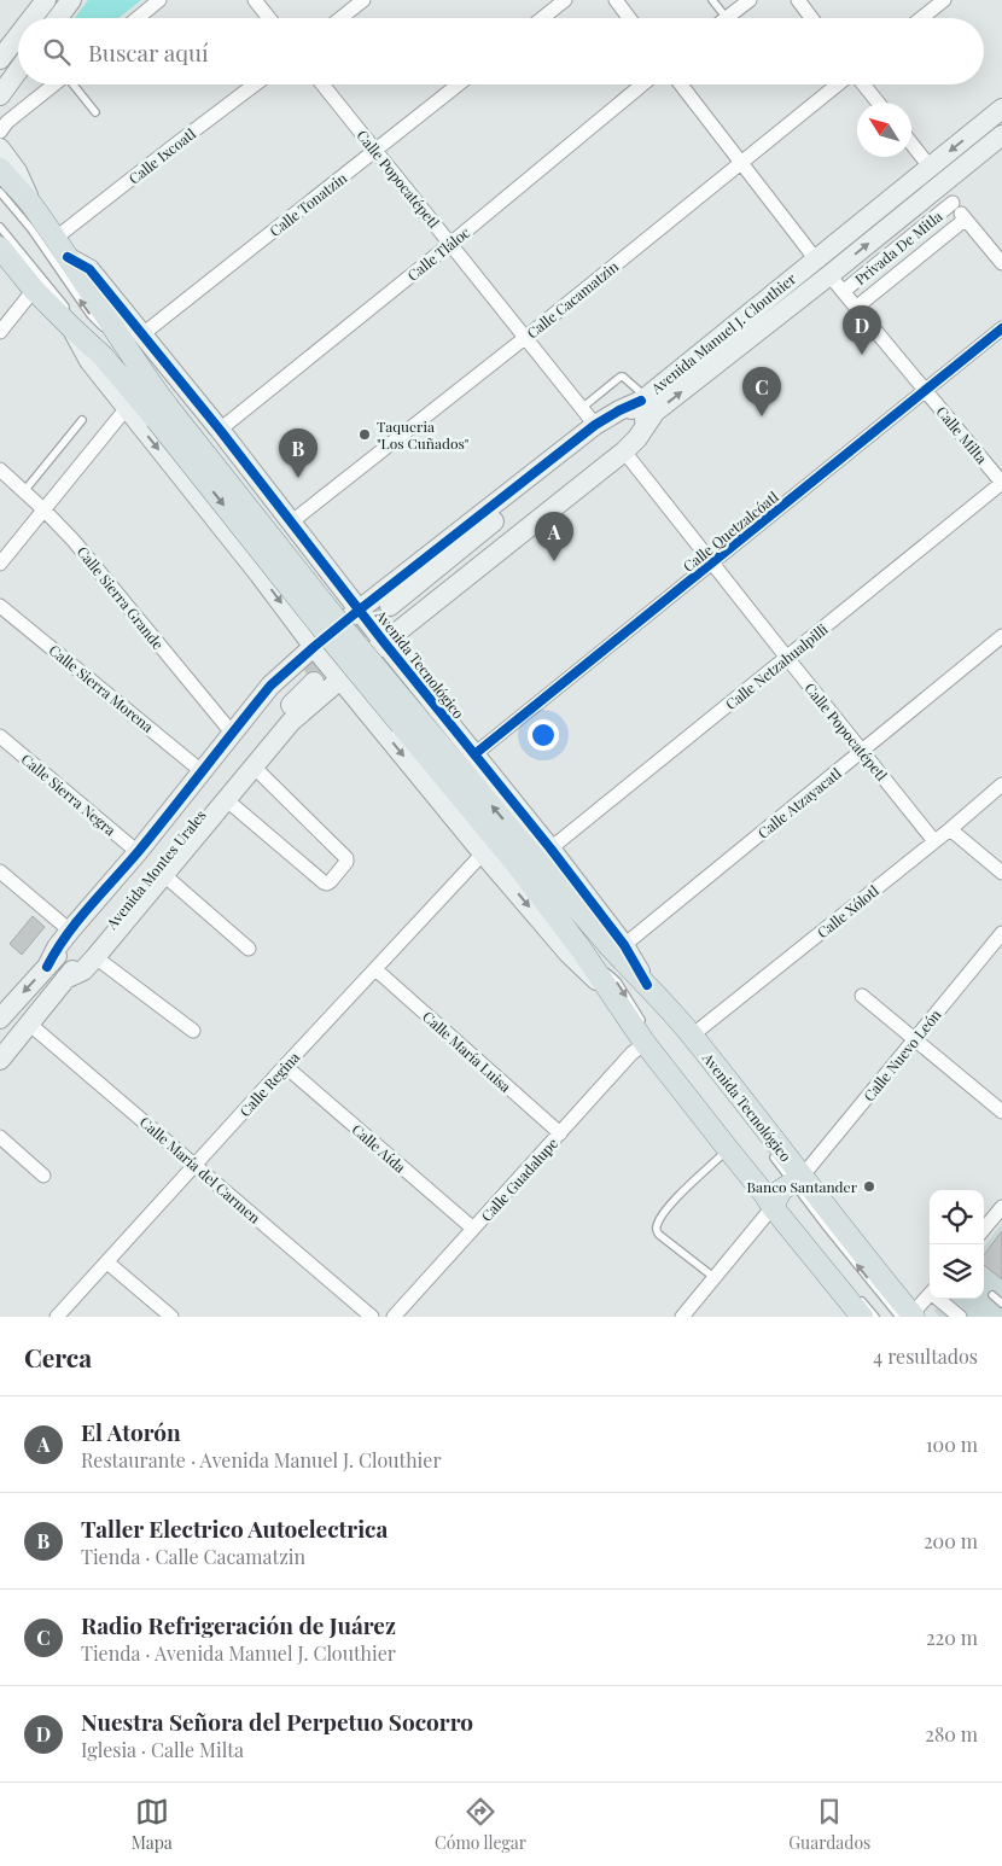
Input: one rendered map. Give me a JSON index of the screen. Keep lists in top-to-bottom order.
{
  "streets": {
    "main road": ["Avenida Tecnológico"],
    "street": [
      "Calle Ixcoatl",
      "Calle Popocatépetl",
      "Calle Tonatzin",
      "Privada De Mitla",
      "Calle Tláloc",
      "Calle Cacamatzin",
      "Avenida Manuel J. Clouthier",
      "Calle Milta",
      "Calle Quetzalcóatl",
      "Calle Sierra Grande",
      "Calle Netzahualpilli",
      "Calle Sierra Morena",
      "Calle Sierra Negra",
      "Calle Atzayacatl",
      "Avenida Montes Urales",
      "Calle Xólotl",
      "Calle María Luisa",
      "Calle Nuevo León",
      "Calle Regina",
      "Calle Aída",
      "Calle María del Carmen",
      "Calle Guadalupe"
    ]
  },
  "crossings": [
    ["Calle Ixcoatl", "Avenida Tecnológico"],
    ["Calle Popocatépetl", "Calle Tonatzin"],
    ["Calle Popocatépetl", "Calle Tláloc"],
    ["Calle Popocatépetl", "Calle Cacamatzin"],
    ["Calle Popocatépetl", "Calle Quetzalcóatl"],
    ["Calle Popocatépetl", "Calle Netzahualpilli"],
    ["Calle Popocatépetl", "Calle Atzayacatl"],
    ["Calle Popocatépetl", "Calle Xólotl"],
    ["Calle Tonatzin", "Avenida Tecnológico"],
    ["Privada De Mitla", "Calle Milta"],
    ["Calle Tláloc", "Avenida Tecnológico"],
    ["Calle Cacamatzin", "Avenida Tecnológico"],
    ["Avenida Manuel J. Clouthier", "Calle Milta"],
    ["Calle Milta", "Calle Quetzalcóatl"],
    ["Calle Milta", "Calle Netzahualpilli"],
    ["Calle Quetzalcóatl", "Avenida Tecnológico"],
    ["Avenida Tecnológico", "Calle Netzahualpilli"],
    ["Avenida Tecnológico", "Calle Atzayacatl"],
    ["Avenida Tecnológico", "Calle Xólotl"],
    ["Avenida Tecnológico", "Calle Nuevo León"],
    ["Avenida Tecnológico", "Calle Regina"],
    ["Avenida Tecnológico", "Calle Guadalupe"],
    ["Avenida Montes Urales", "Calle María del Carmen"],
    ["Calle María Luisa", "Calle Regina"],
    ["Calle María Luisa", "Calle Guadalupe"],
    ["Calle Regina", "Calle Aída"],
    ["Calle Regina", "Calle María del Carmen"],
    ["Calle Aída", "Calle Guadalupe"]
  ],
  "places": ["Taqueria \"Los Cuñados\"", "Banco Santander"],
  "north": "top left",
  "page": {
    "search": "Buscar aquí",
    "pins": [
      "D",
      "C",
      "B",
      "A"
    ],
    "heading": ["Cerca", "4 resultados"],
    "list": [
      {
        "mark": "A",
        "name": "El Atorón",
        "note": "Restaurante · Avenida Manuel J. Clouthier",
        "value": "100 m"
      },
      {
        "mark": "B",
        "name": "Taller Electrico Autoelectrica",
        "note": "Tienda · Calle Cacamatzin",
        "value": "200 m"
      },
      {
        "mark": "C",
        "name": "Radio Refrigeración de Juárez",
        "note": "Tienda · Avenida Manuel J. Clouthier",
        "value": "220 m"
      },
      {
        "mark": "D",
        "name": "Nuestra Señora del Perpetuo Socorro",
        "note": "Iglesia · Calle Milta",
        "value": "280 m"
      }
    ],
    "nav": ["Mapa", "Cómo llegar", "Guardados"]
  }
}
